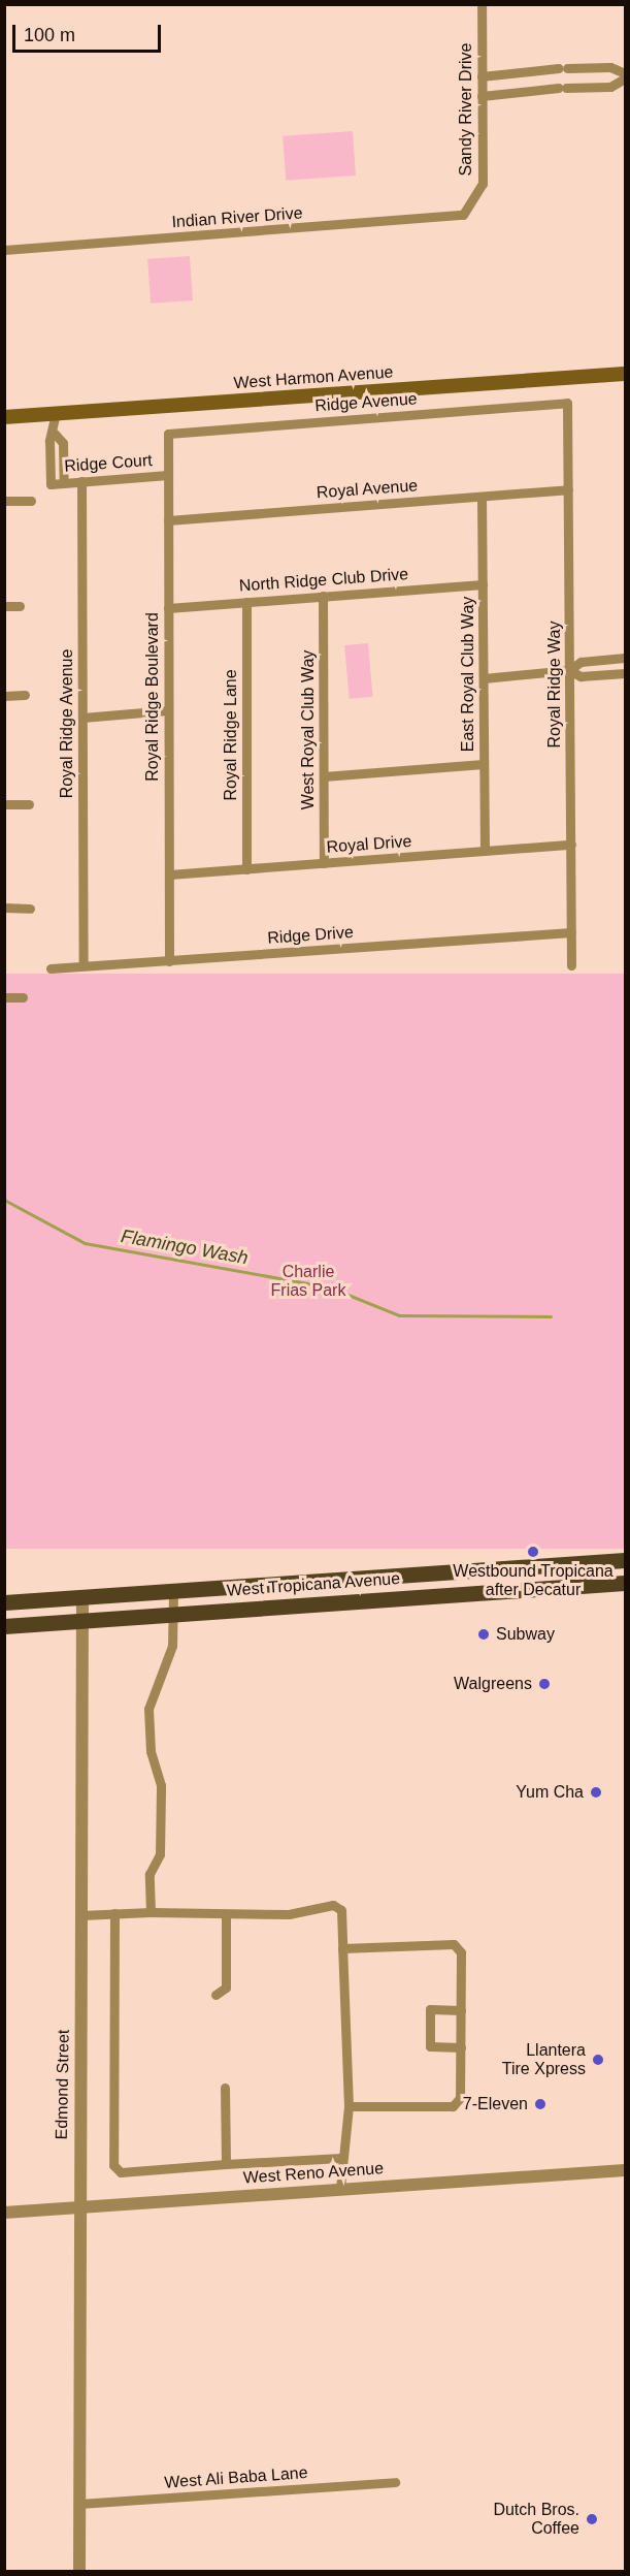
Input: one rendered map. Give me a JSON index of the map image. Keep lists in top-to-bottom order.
{
  "streets": {
    "main road": ["West Harmon Avenue", "West Tropicana Avenue"],
    "street": [
      "Sandy River Drive",
      "Indian River Drive",
      "Ridge Avenue",
      "Ridge Court",
      "Royal Avenue",
      "North Ridge Club Drive",
      "East Royal Club Way",
      "Royal Ridge Way",
      "Royal Ridge Boulevard",
      "Royal Ridge Avenue",
      "West Royal Club Way",
      "Royal Ridge Lane",
      "Royal Drive",
      "Ridge Drive",
      "Edmond Street",
      "West Reno Avenue",
      "West Ali Baba Lane"
    ]
  },
  "crossings": [
    ["Sandy River Drive", "Indian River Drive"],
    ["Ridge Avenue", "Royal Ridge Way"],
    ["Ridge Avenue", "Royal Ridge Boulevard"],
    ["Ridge Court", "Royal Ridge Boulevard"],
    ["Ridge Court", "Royal Ridge Avenue"],
    ["Royal Avenue", "East Royal Club Way"],
    ["Royal Avenue", "Royal Ridge Way"],
    ["Royal Avenue", "Royal Ridge Boulevard"],
    ["North Ridge Club Drive", "East Royal Club Way"],
    ["North Ridge Club Drive", "Royal Ridge Boulevard"],
    ["North Ridge Club Drive", "West Royal Club Way"],
    ["North Ridge Club Drive", "Royal Ridge Lane"],
    ["East Royal Club Way", "Royal Drive"],
    ["Royal Ridge Way", "Royal Drive"],
    ["Royal Ridge Way", "Ridge Drive"],
    ["Royal Ridge Boulevard", "Royal Drive"],
    ["Royal Ridge Boulevard", "Ridge Drive"],
    ["Royal Ridge Avenue", "Ridge Drive"],
    ["West Royal Club Way", "Royal Drive"],
    ["Royal Ridge Lane", "Royal Drive"],
    ["West Tropicana Avenue", "Edmond Street"],
    ["Edmond Street", "West Reno Avenue"],
    ["Edmond Street", "West Ali Baba Lane"]
  ],
  "water": ["Flamingo Wash"],
  "parks": ["Charlie Frias Park"],
  "places": [
    "Westbound Tropicana after Decatur",
    "Subway",
    "Walgreens",
    "Yum Cha",
    "Llantera Tire Xpress",
    "7-Eleven",
    "Dutch Bros. Coffee"
  ],
  "scale_bar": "100 m"
}
